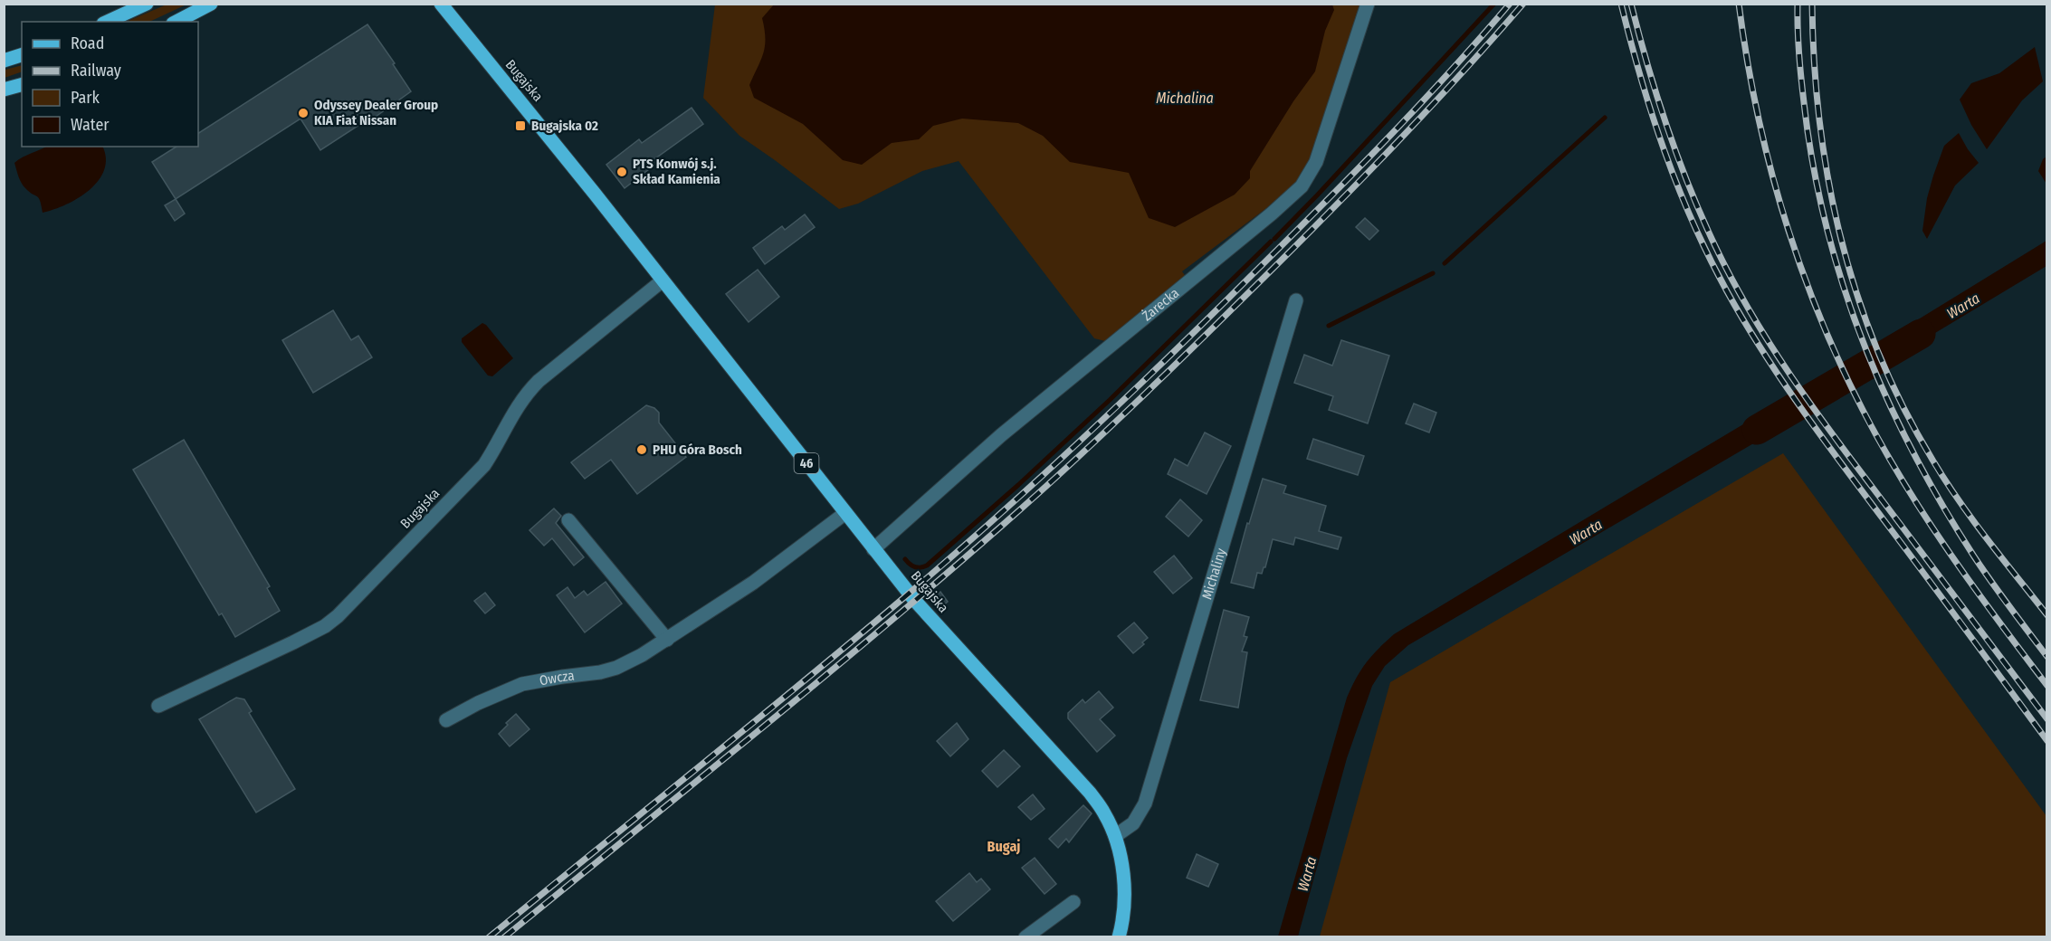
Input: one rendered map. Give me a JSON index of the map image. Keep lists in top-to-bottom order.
{
  "streets": {
    "main road": ["Bugajska", "46"],
    "street": ["Żarecka", "Michaliny", "Owcza"]
  },
  "crossings": [
    ["Bugajska", "Żarecka"],
    ["Bugajska", "Michaliny"],
    ["Bugajska", "Owcza"]
  ],
  "districts": ["Bugaj"],
  "water": ["Michalina", "Warta"],
  "places": {
    "other": ["Odyssey Dealer Group KIA Fiat Nissan", "PTS Konwój s.j. Skład Kamienia", "PHU Góra Bosch"],
    "transit": ["Bugajska 02"]
  },
  "legend": [
    "Road",
    "Railway",
    "Park",
    "Water"
  ]
}
